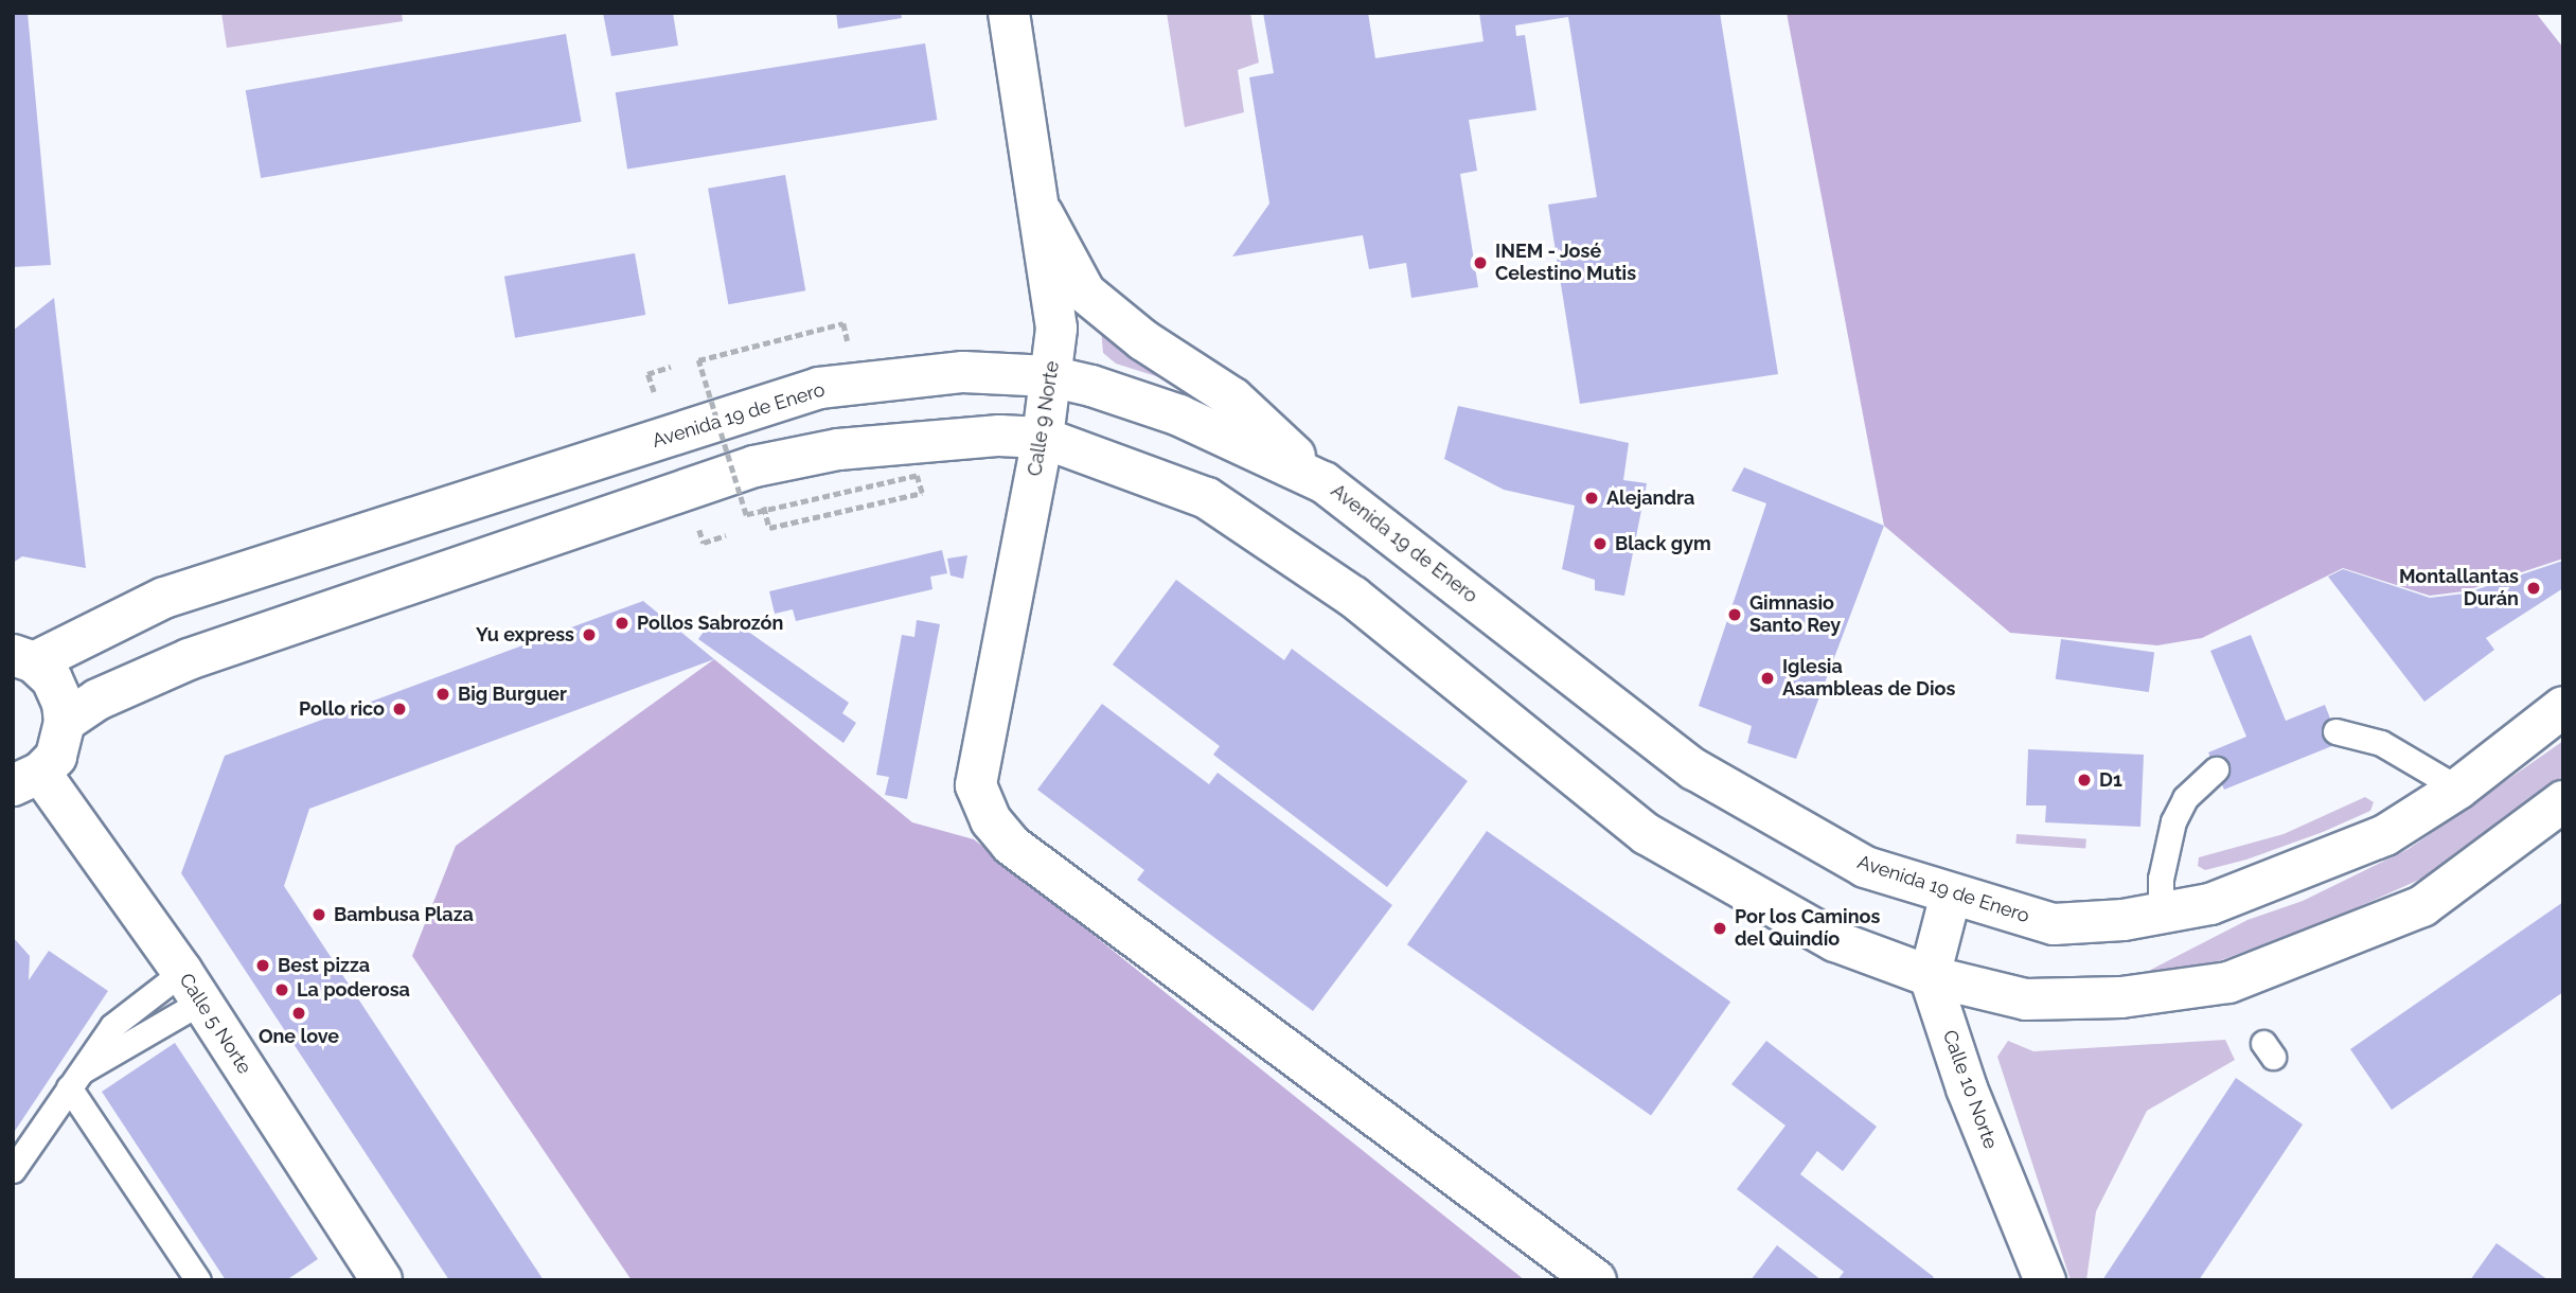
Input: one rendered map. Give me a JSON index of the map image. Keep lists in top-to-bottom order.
{
  "streets": {
    "main road": [
      "Avenida 19 de Enero",
      "Calle 9 Norte",
      "Calle 5 Norte",
      "Calle 10 Norte"
    ]
  },
  "crossings": [
    ["Avenida 19 de Enero", "Calle 9 Norte"]
  ],
  "places": [
    "INEM - José Celestino Mutis",
    "Alejandra",
    "Black gym",
    "Montallantas Durán",
    "Gimnasio Santo Rey",
    "Pollos Sabrozón",
    "Yu express",
    "Iglesia Asambleas de Dios",
    "Big Burguer",
    "Pollo rico",
    "D1",
    "Bambusa Plaza",
    "Por los Caminos del Quindío",
    "Best pizza",
    "La poderosa",
    "One love"
  ]
}
